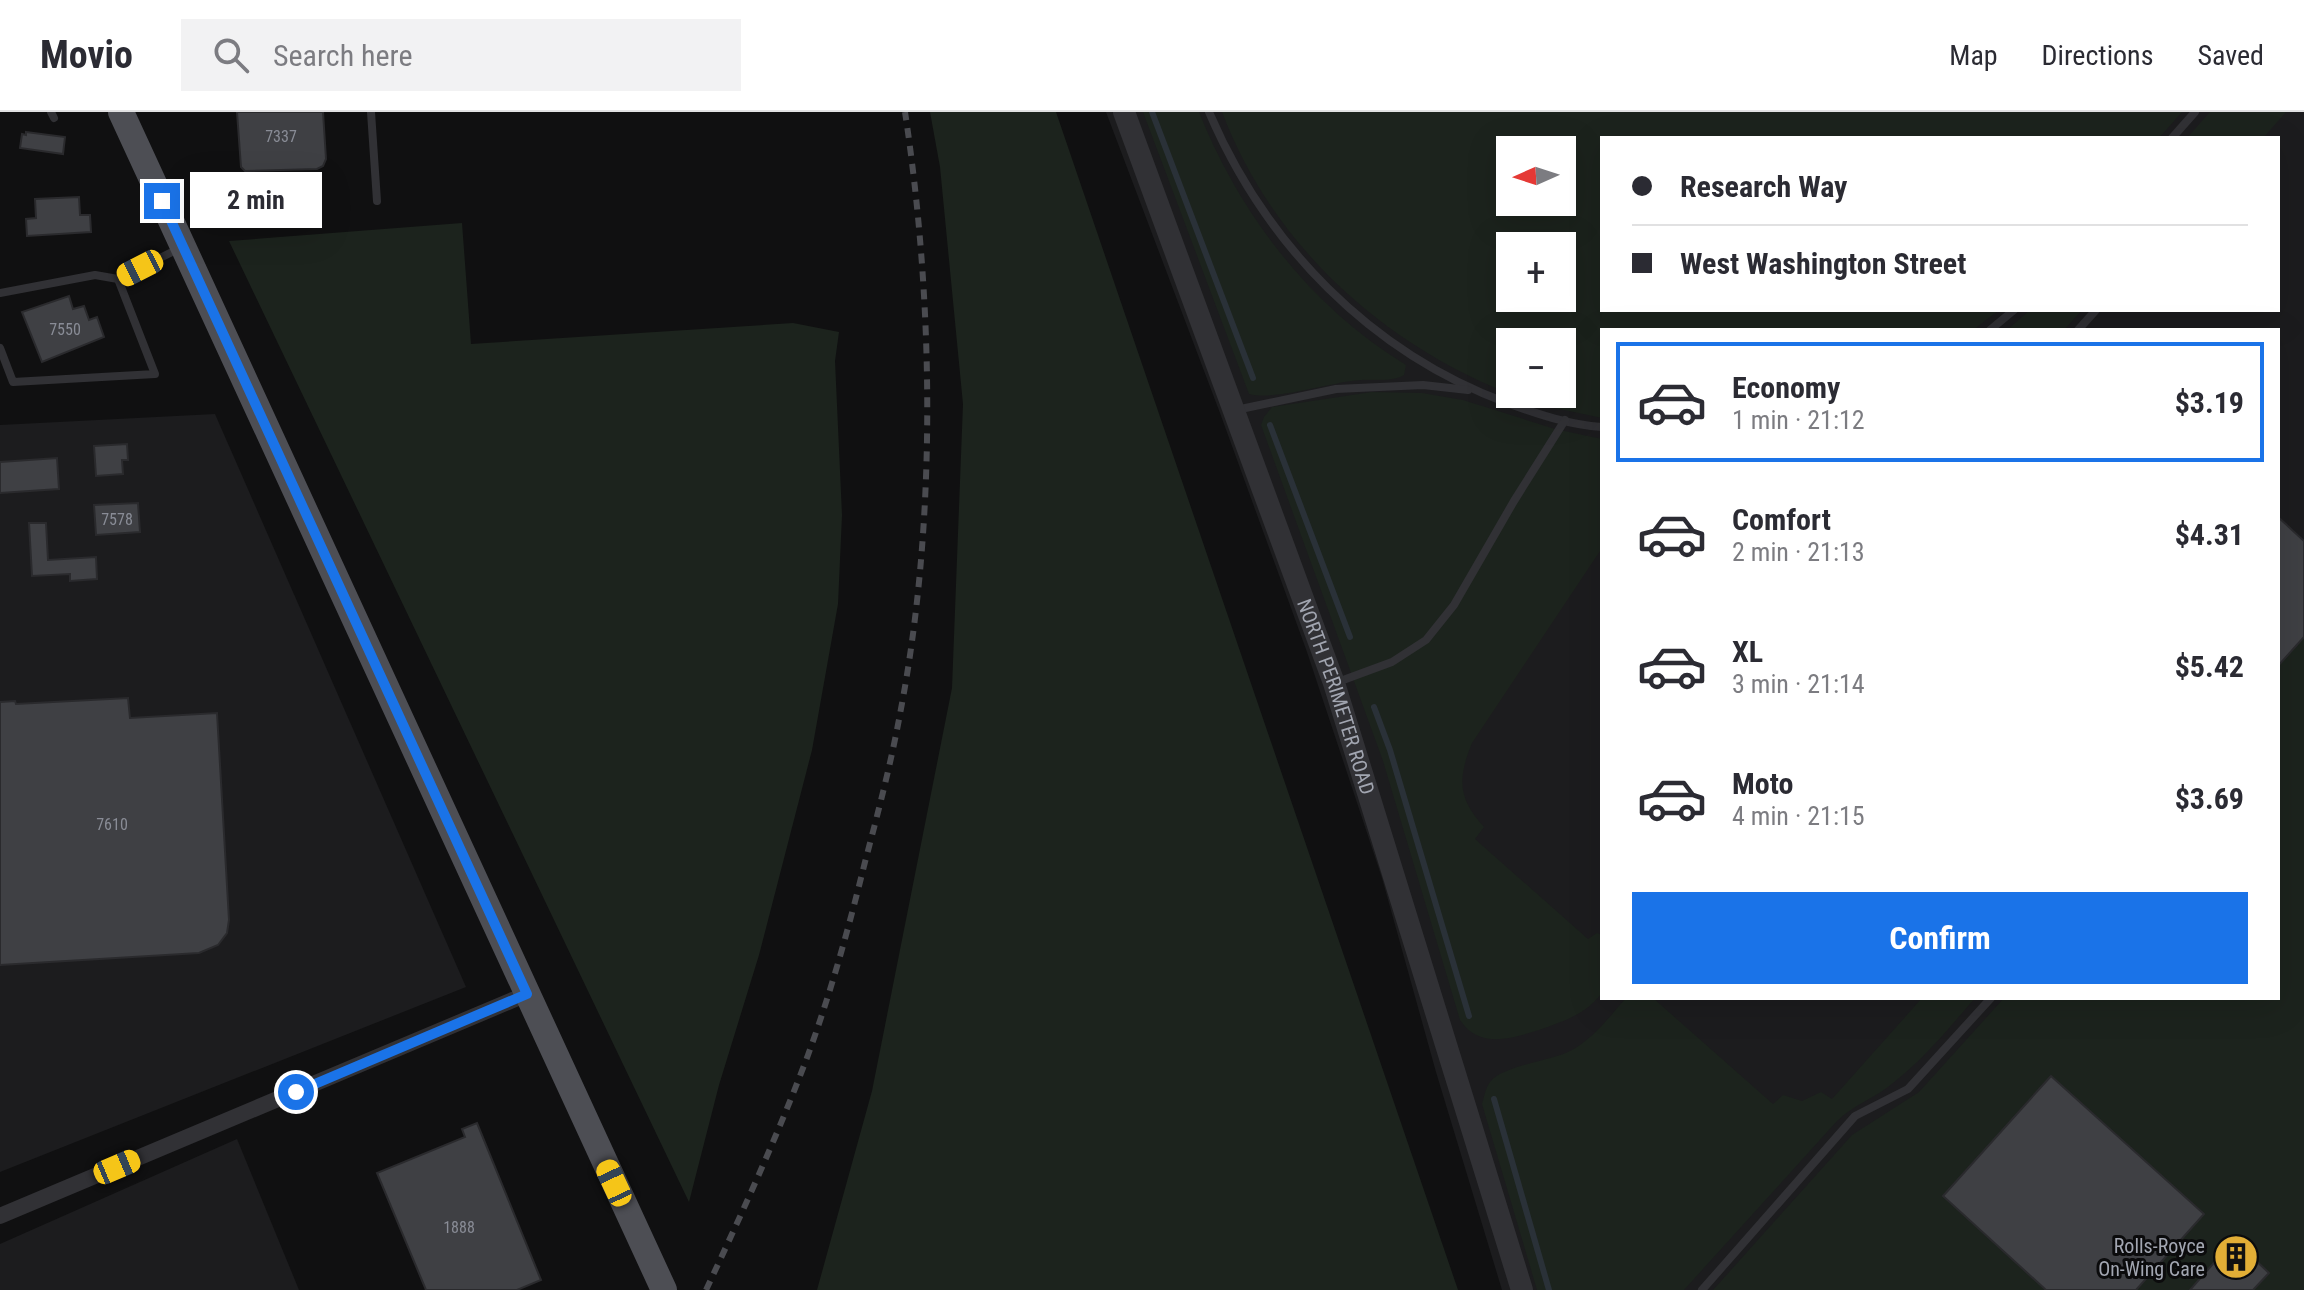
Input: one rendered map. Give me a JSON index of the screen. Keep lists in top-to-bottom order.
{
  "streets": {
    "street": ["NORTH PERIMETER ROAD"]
  },
  "places": {
    "building": ["Rolls-Royce On-Wing Care"]
  },
  "house_numbers": [
    "7337",
    "7550",
    "7578",
    "7610",
    "1888"
  ],
  "north": "left",
  "page": {
    "header": "Movio",
    "search": "Search here",
    "nav": ["Map", "Directions", "Saved"],
    "map_buttons": ["+", "−"],
    "banner": ["Research Way", "West Washington Street"],
    "bubble": "2 min",
    "list": [
      {
        "name": "Economy",
        "note": "1 min · 21:12",
        "value": "$3.19"
      },
      {
        "name": "Comfort",
        "note": "2 min · 21:13",
        "value": "$4.31"
      },
      {
        "name": "XL",
        "note": "3 min · 21:14",
        "value": "$5.42"
      },
      {
        "name": "Moto",
        "note": "4 min · 21:15",
        "value": "$3.69"
      }
    ],
    "buttons": "Confirm"
  }
}
